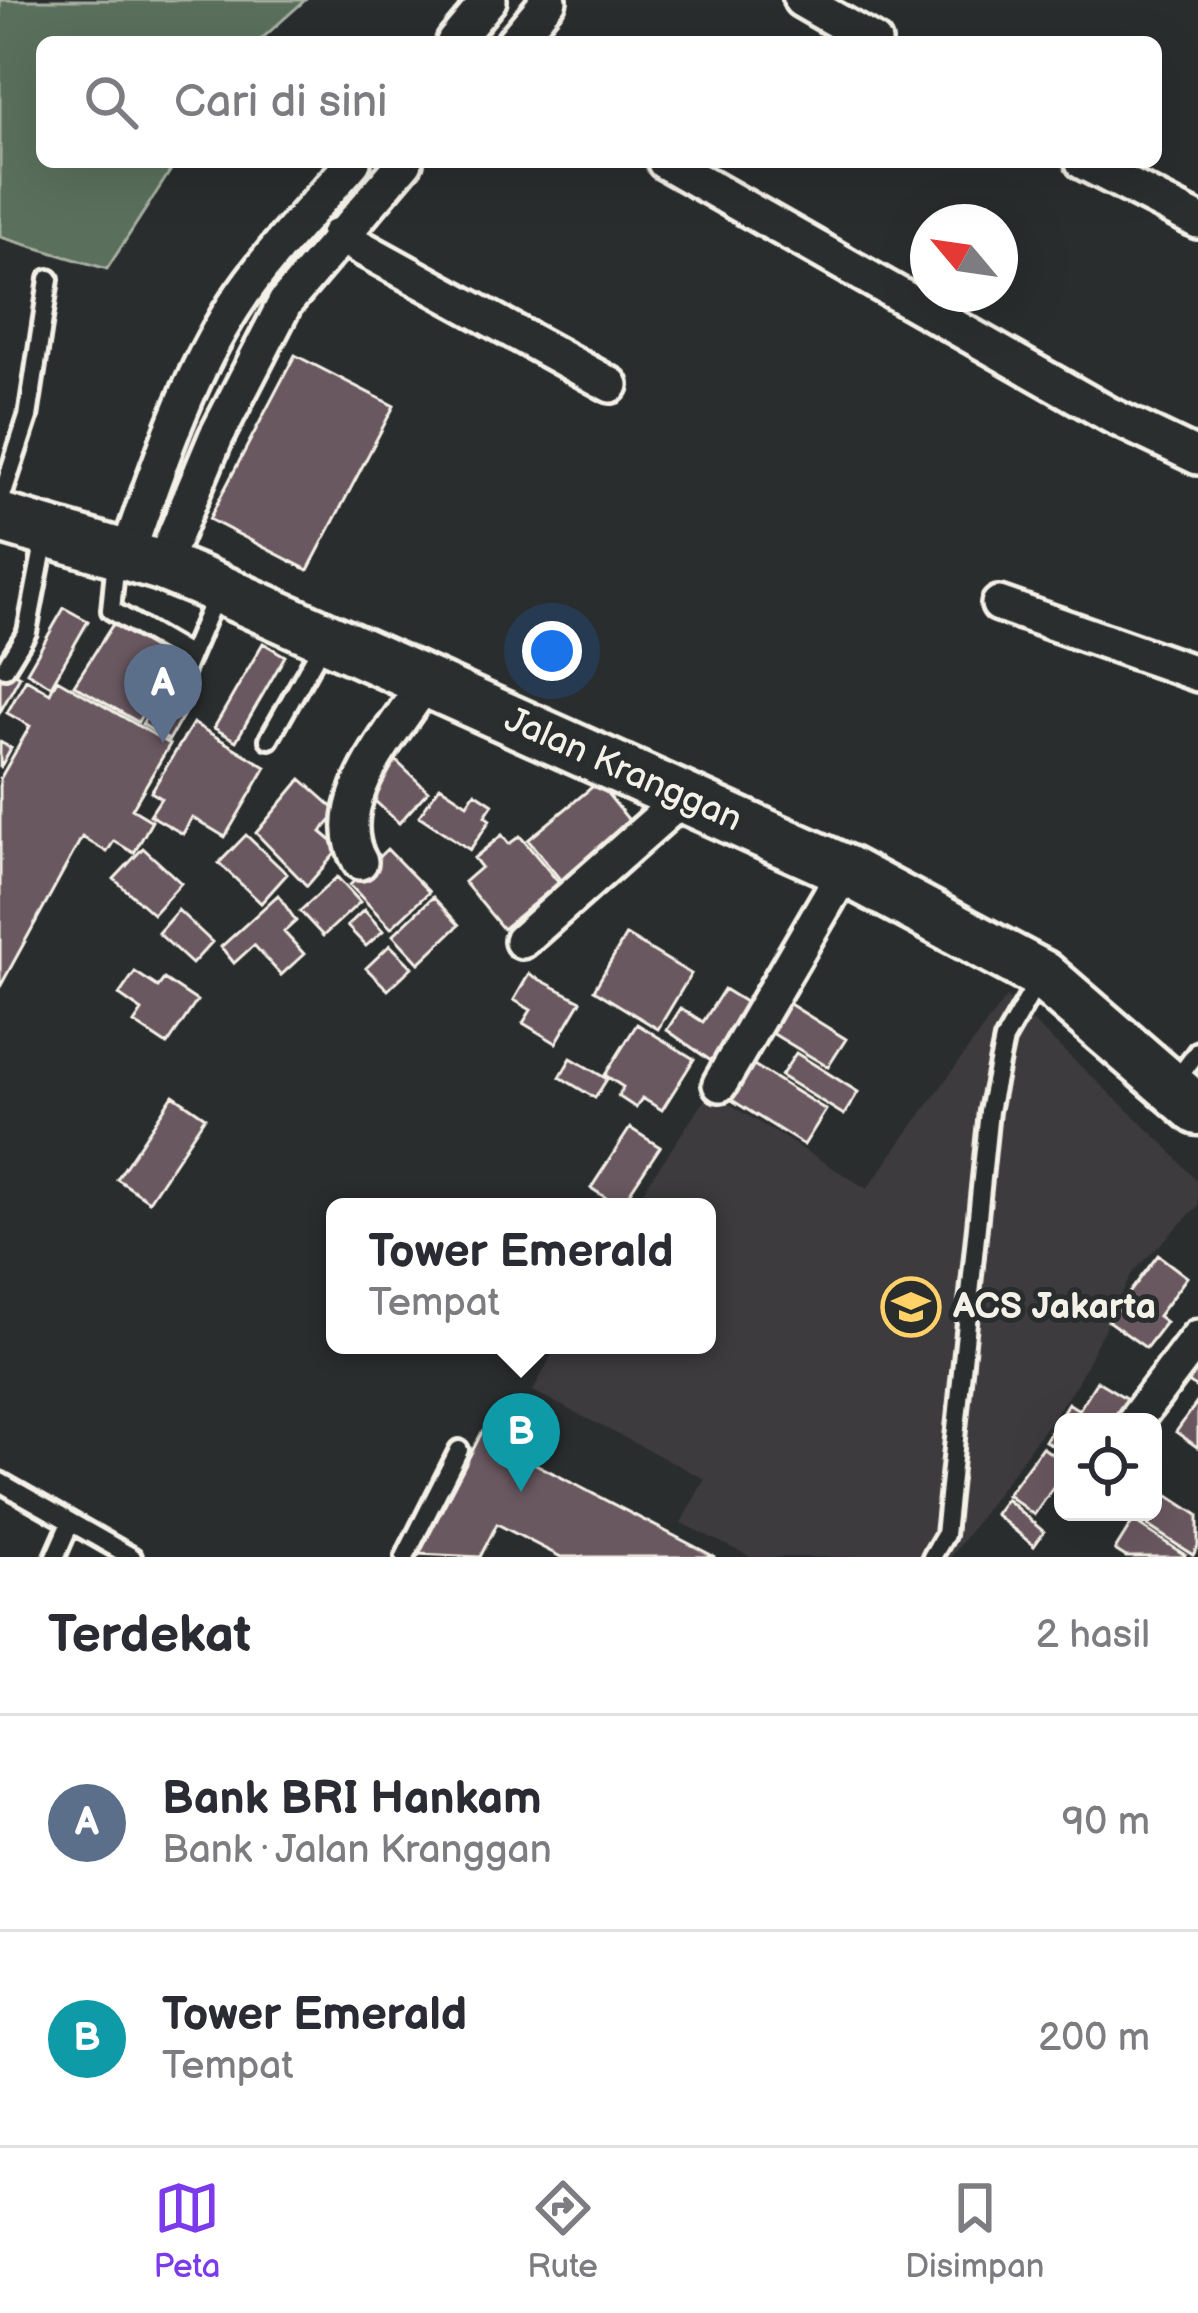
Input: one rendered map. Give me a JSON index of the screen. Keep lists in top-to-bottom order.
{
  "streets": {
    "main road": ["Jalan Kranggan"]
  },
  "places": {
    "school or university": ["ACS Jakarta"]
  },
  "north": "top left",
  "page": {
    "search": "Cari di sini",
    "pins": ["A", "B"],
    "popup": ["Tower Emerald", "Tempat"],
    "heading": ["Terdekat", "2 hasil"],
    "list": [
      {
        "mark": "A",
        "name": "Bank BRI Hankam",
        "note": "Bank · Jalan Kranggan",
        "value": "90 m"
      },
      {
        "mark": "B",
        "name": "Tower Emerald",
        "note": "Tempat",
        "value": "200 m"
      }
    ],
    "nav": ["Peta", "Rute", "Disimpan"]
  }
}
